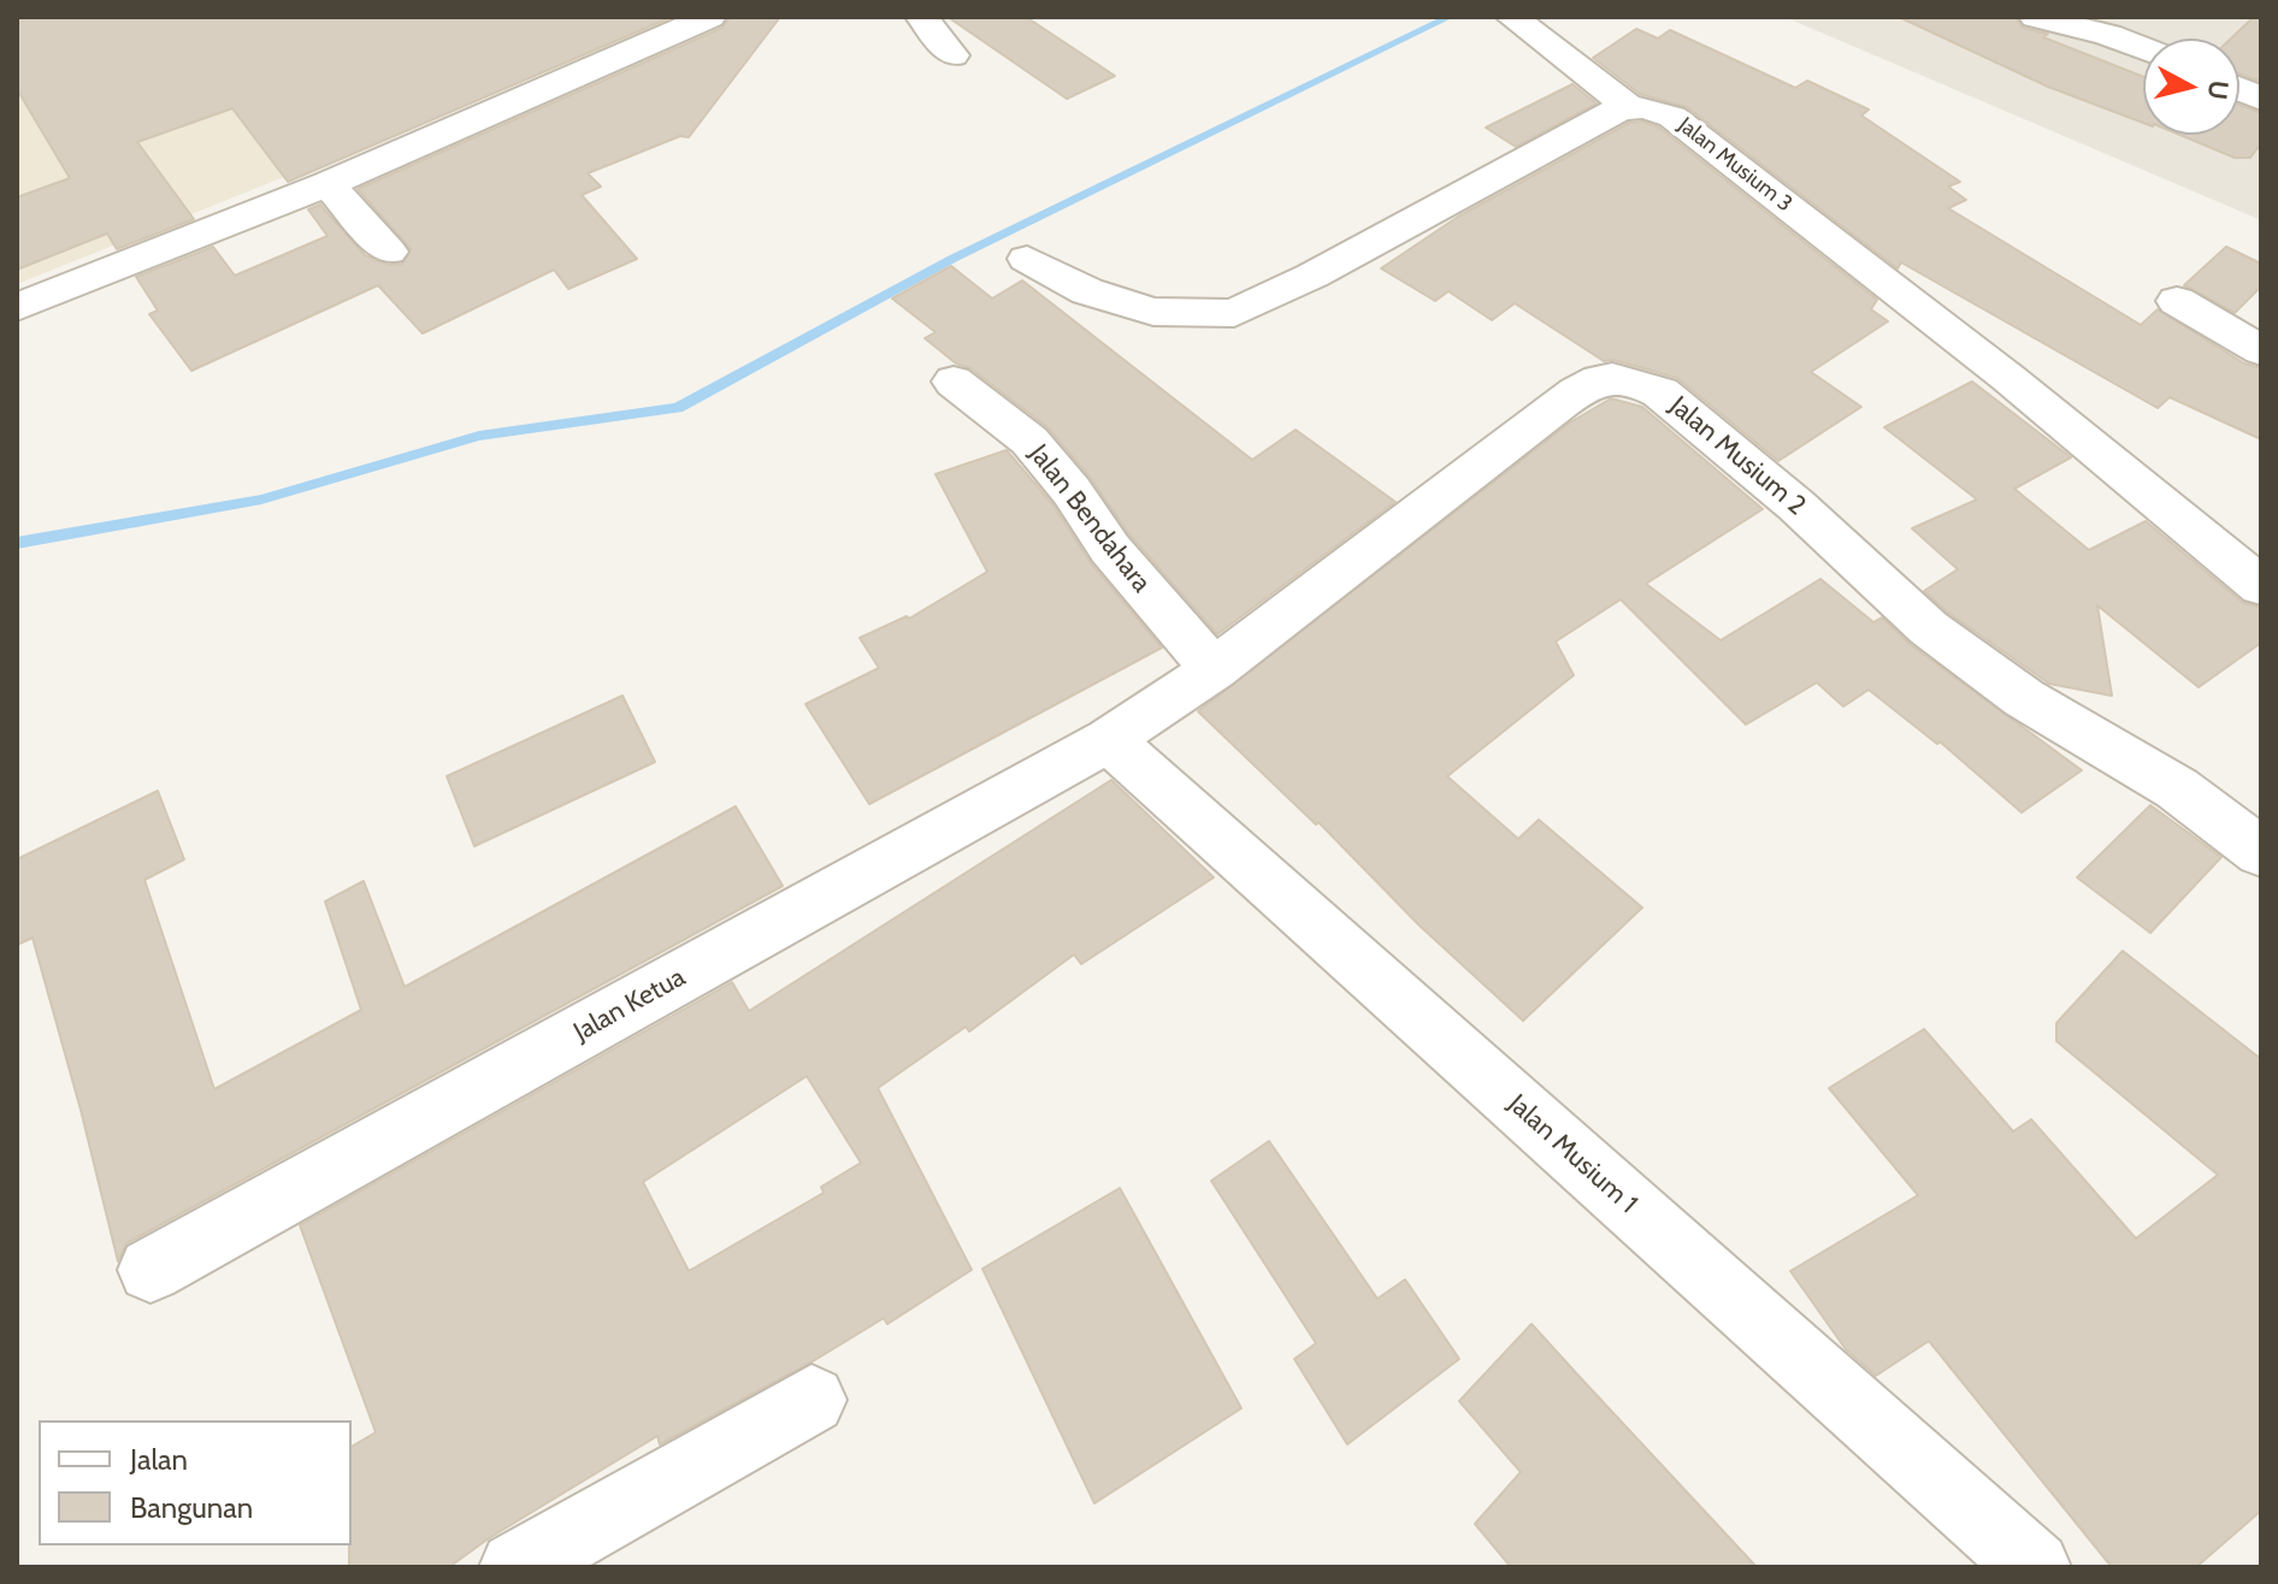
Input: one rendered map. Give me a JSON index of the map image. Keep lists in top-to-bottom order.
{
  "streets": {
    "street": [
      "Jalan Musium 3",
      "Jalan Musium 2",
      "Jalan Bendahara",
      "Jalan Ketua",
      "Jalan Musium 1"
    ]
  },
  "crossings": [
    ["Jalan Musium 2", "Jalan Bendahara"],
    ["Jalan Musium 2", "Jalan Ketua"],
    ["Jalan Musium 2", "Jalan Musium 1"],
    ["Jalan Ketua", "Jalan Musium 1"]
  ],
  "legend": ["Jalan", "Bangunan"],
  "north": "right"
}
